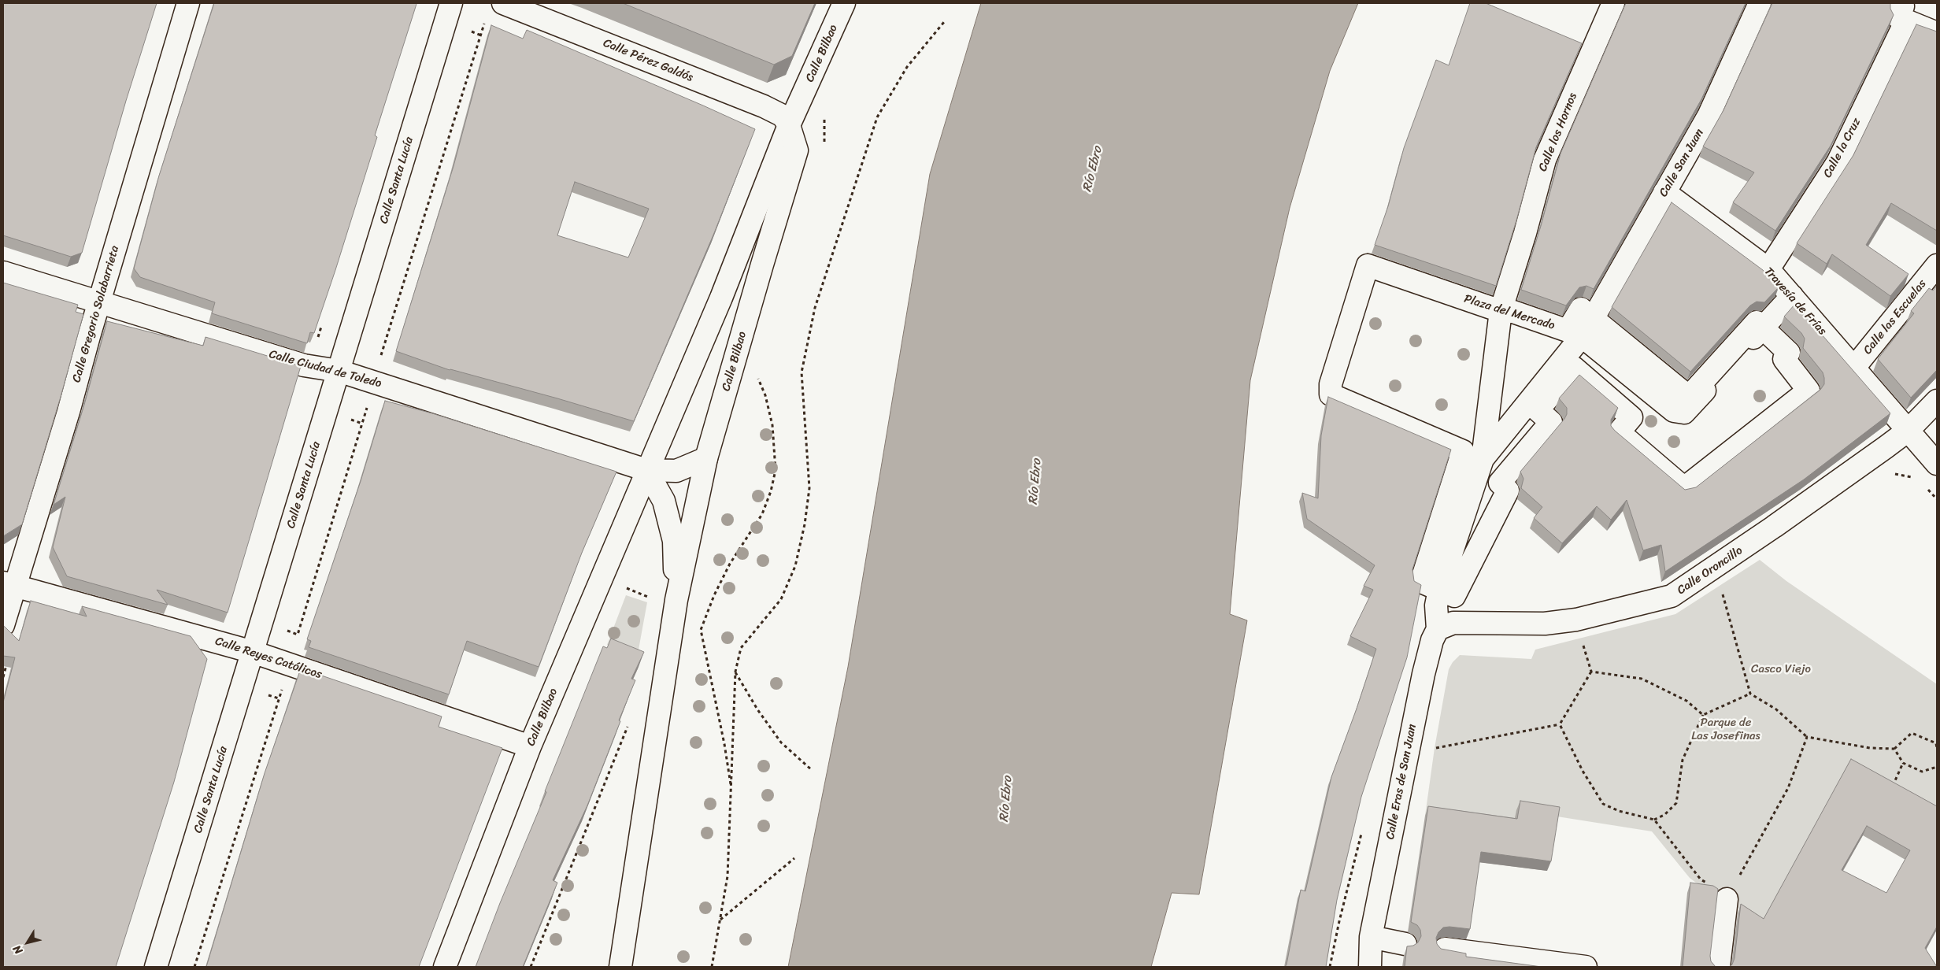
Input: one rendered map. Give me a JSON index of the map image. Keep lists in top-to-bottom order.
{
  "streets": {
    "street": [
      "Calle Bilbao",
      "Calle Pérez Galdós",
      "Calle los Hornos",
      "Calle la Cruz",
      "Calle San Juan",
      "Calle Santa Lucía",
      "Travesía de Frías",
      "Plaza del Mercado",
      "Calle Gregorio Solabarrieta",
      "Calle las Escuelas",
      "Calle Ciudad de Toledo",
      "Calle Oroncillo",
      "Calle Reyes Católicos",
      "Calle Eras de San Juan"
    ]
  },
  "crossings": [
    ["Calle Bilbao", "Calle Pérez Galdós"],
    ["Calle Bilbao", "Calle Ciudad de Toledo"],
    ["Calle Bilbao", "Calle Reyes Católicos"],
    ["Calle los Hornos", "Calle San Juan"],
    ["Calle los Hornos", "Plaza del Mercado"],
    ["Calle la Cruz", "Travesía de Frías"],
    ["Calle San Juan", "Travesía de Frías"],
    ["Calle San Juan", "Plaza del Mercado"],
    ["Calle Santa Lucía", "Calle Ciudad de Toledo"],
    ["Calle Santa Lucía", "Calle Reyes Católicos"],
    ["Travesía de Frías", "Calle las Escuelas"],
    ["Travesía de Frías", "Calle Oroncillo"],
    ["Calle Gregorio Solabarrieta", "Calle Ciudad de Toledo"],
    ["Calle Gregorio Solabarrieta", "Calle Reyes Católicos"],
    ["Calle Oroncillo", "Calle Eras de San Juan"]
  ],
  "water": ["Río Ebro"],
  "parks": ["Casco Viejo", "Parque de Las Josefinas"],
  "north": "bottom left"
}
